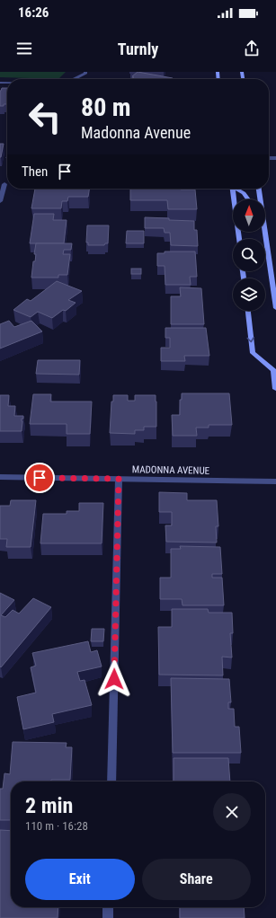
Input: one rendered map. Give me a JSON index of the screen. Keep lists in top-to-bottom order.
{
  "streets": {
    "street": ["MADONNA AVENUE"]
  },
  "north": "top",
  "page": {
    "status": "16:26",
    "header": "Turnly",
    "turn": ["80 m", "Madonna Avenue"],
    "then": "Then",
    "heading": ["2 min", "110 m · 16:28"],
    "buttons": ["Exit", "Share"]
  }
}
